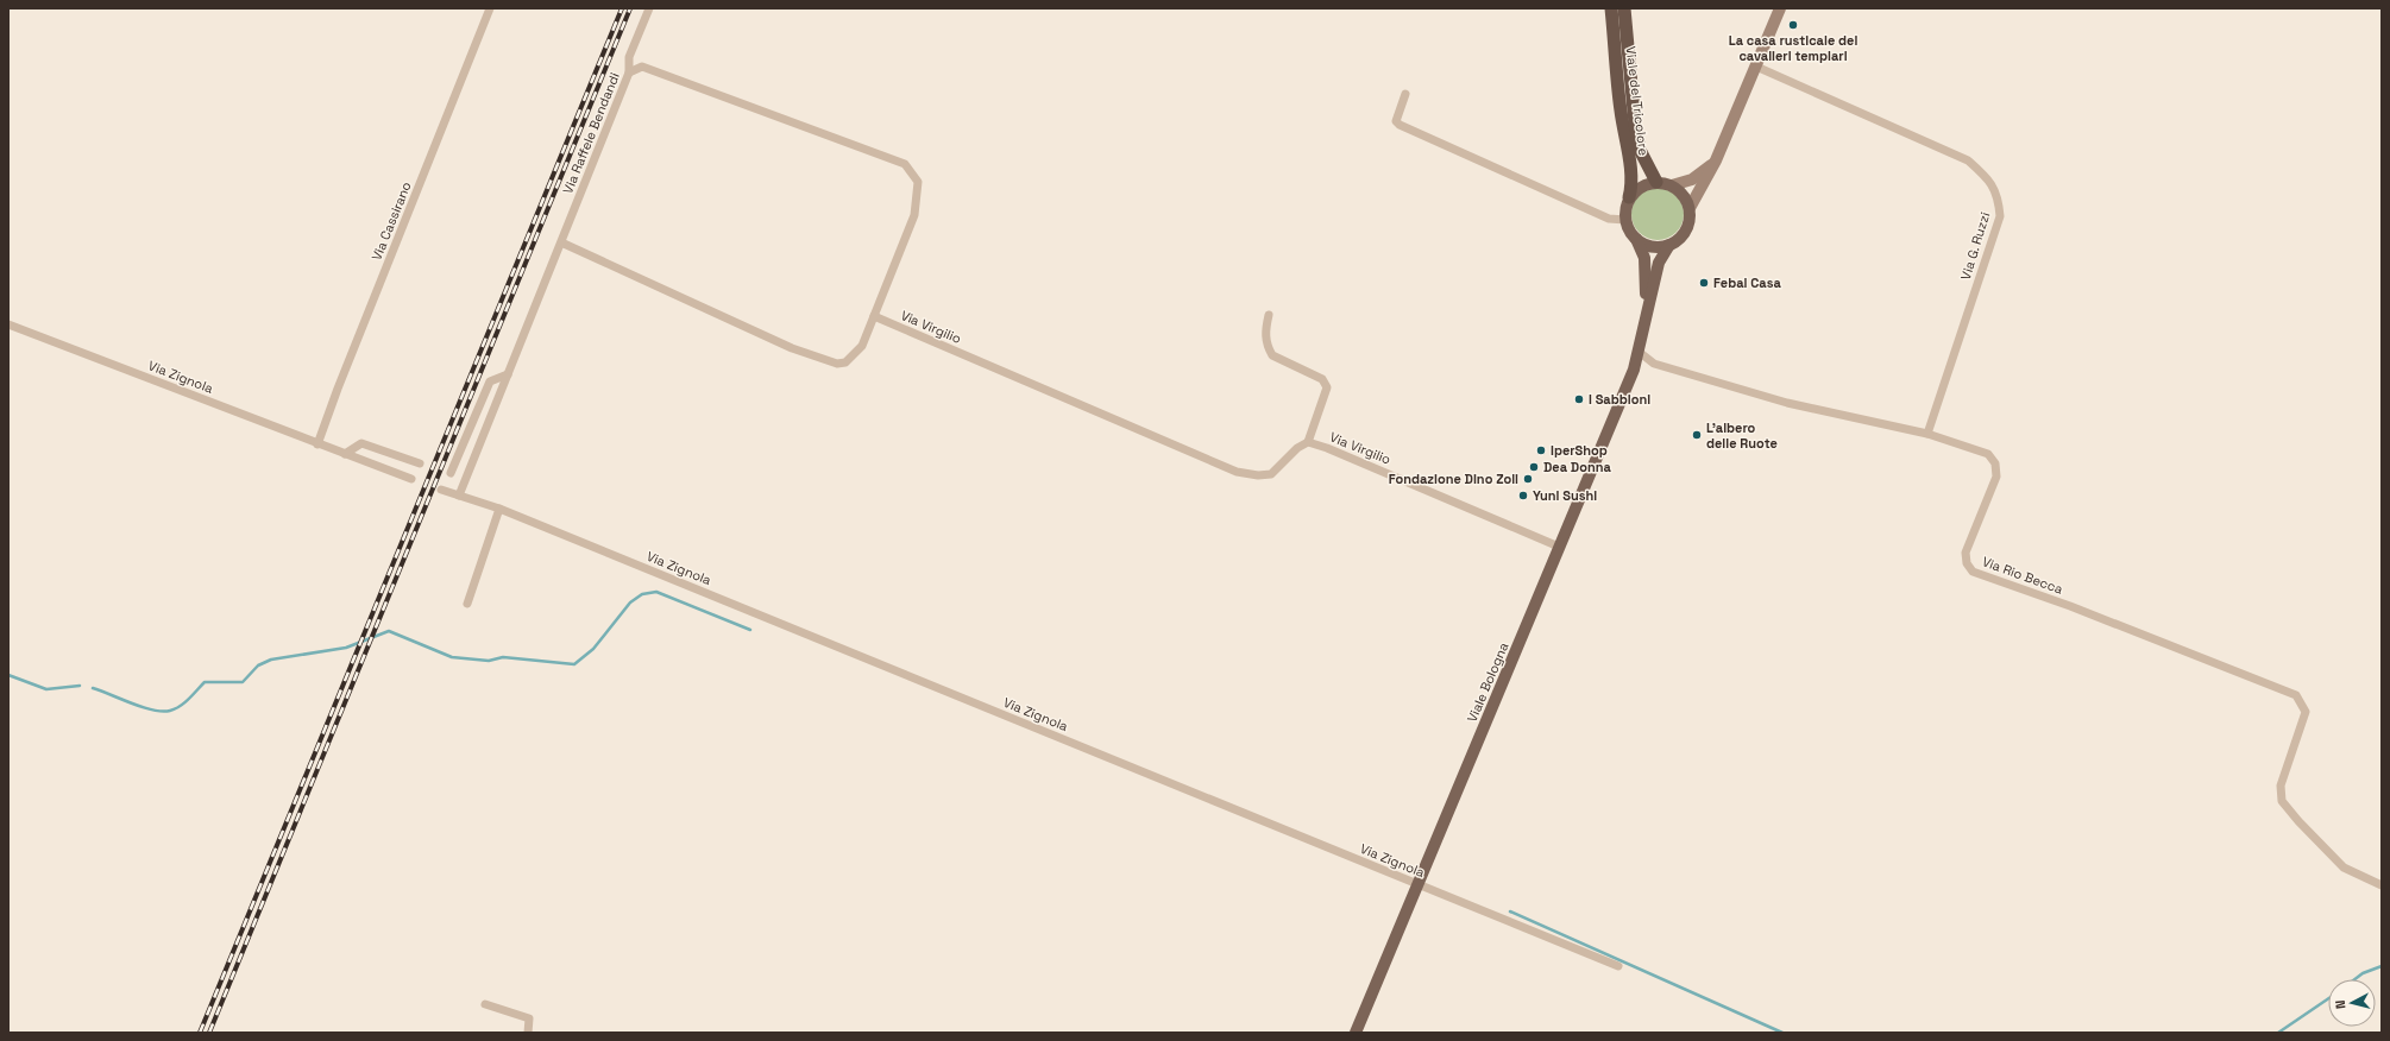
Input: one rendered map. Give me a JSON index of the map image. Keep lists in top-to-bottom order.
{
  "streets": {
    "highway": ["Viale del Tricolore"],
    "main road": ["Viale Bologna"],
    "street": [
      "Via Raffele Bendandi",
      "Via Cassirano",
      "Via G. Ruzzi",
      "Via Virgilio",
      "Via Zignola",
      "Via Rio Becca"
    ]
  },
  "crossings": [
    ["Via Raffele Bendandi", "Via Virgilio"],
    ["Via Raffele Bendandi", "Via Zignola"],
    ["Via Cassirano", "Via Zignola"],
    ["Via G. Ruzzi", "Via Rio Becca"],
    ["Via Virgilio", "Viale Bologna"],
    ["Via Zignola", "Viale Bologna"],
    ["Via Rio Becca", "Viale Bologna"]
  ],
  "places": [
    "La casa rusticale dei cavalieri templari",
    "Febal Casa",
    "I Sabbioni",
    "L'albero delle Ruote",
    "IperShop",
    "Dea Donna",
    "Fondazione Dino Zoli",
    "Yuni Sushi"
  ],
  "north": "left"
}
